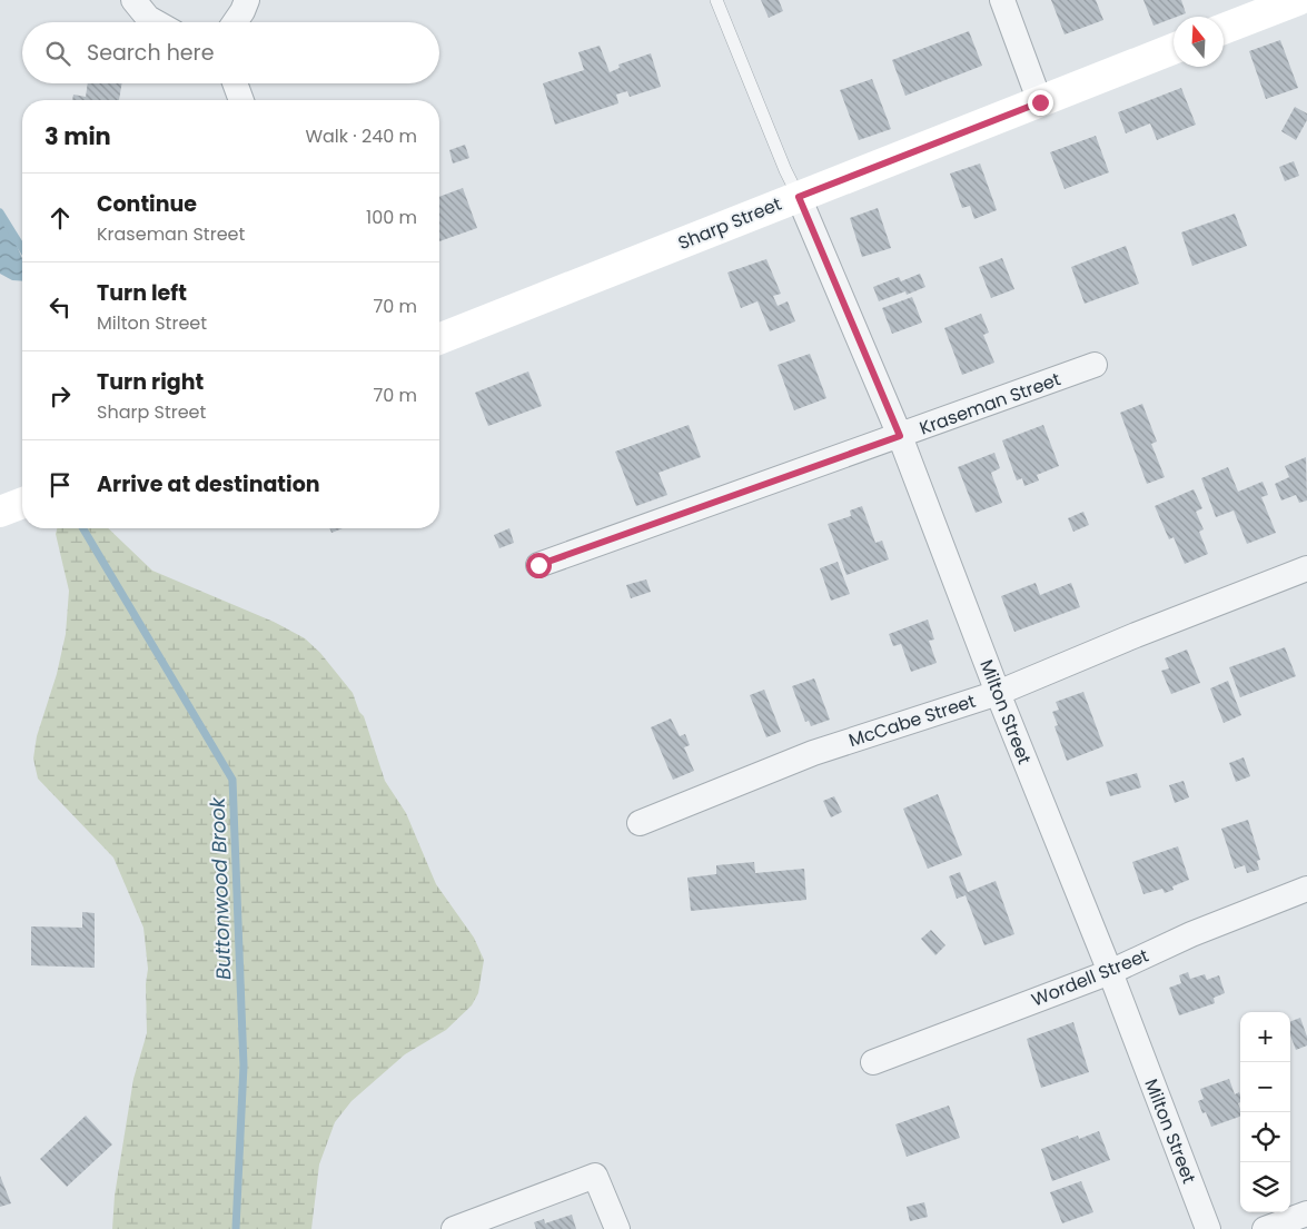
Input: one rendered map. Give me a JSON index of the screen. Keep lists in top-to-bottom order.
{
  "streets": {
    "street": [
      "Sharp Street",
      "Kraseman Street",
      "Milton Street",
      "McCabe Street",
      "Wordell Street"
    ]
  },
  "crossings": [
    ["Sharp Street", "Milton Street"],
    ["Kraseman Street", "Milton Street"],
    ["Milton Street", "McCabe Street"],
    ["Milton Street", "Wordell Street"]
  ],
  "water": ["Buttonwood Brook"],
  "north": "top",
  "page": {
    "search": "Search here",
    "heading": ["3 min", "Walk · 240 m"],
    "list": [
      ["Continue", "Kraseman Street", "100 m"],
      ["Turn left", "Milton Street", "70 m"],
      ["Turn right", "Sharp Street", "70 m"],
      "Arrive at destination"
    ],
    "map_buttons": ["+", "−"]
  }
}
